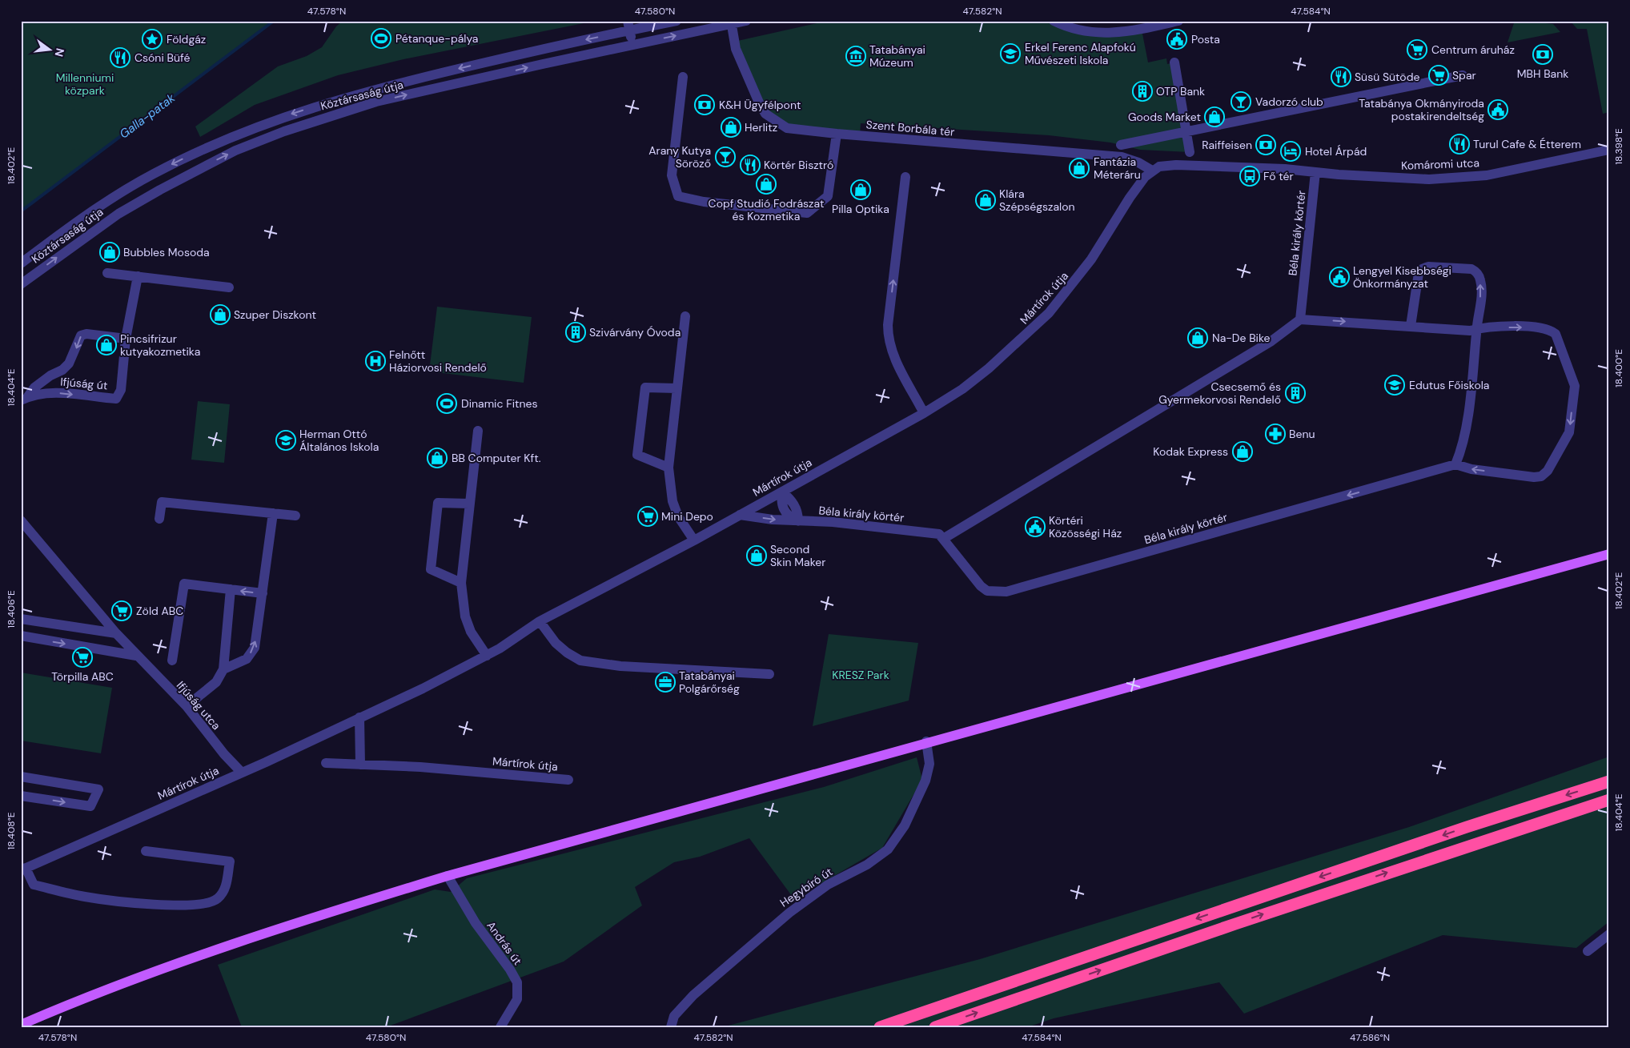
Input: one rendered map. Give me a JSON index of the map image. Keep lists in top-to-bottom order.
{
  "streets": {
    "street": [
      "Köztársaság útja",
      "Szent Borbála tér",
      "Komáromi utca",
      "Béla király körtér",
      "Mártírok útja",
      "Ifjúság út",
      "Ifjúság utca",
      "Hegybíró út",
      "András út"
    ]
  },
  "crossings": [
    ["Köztársaság útja", "Szent Borbála tér"],
    ["Szent Borbála tér", "Komáromi utca"],
    ["Szent Borbála tér", "Mártírok útja"],
    ["Komáromi utca", "Béla király körtér"],
    ["Komáromi utca", "Mártírok útja"],
    ["Béla király körtér", "Mártírok útja"],
    ["Mártírok útja", "Ifjúság utca"]
  ],
  "water": ["Galla-patak"],
  "parks": ["Millenniumi közpark", "KRESZ Park"],
  "places": {
    "sports": ["Pétanque-pálya", "Dinamic Fitnes"],
    "place": ["Földgáz"],
    "public building": [
      "Posta",
      "Tatabánya Okmányiroda postakirendeltség",
      "Lengyel Kisebbségi Önkormányzat",
      "Körtéri Közösségi Ház"
    ],
    "supermarket": [
      "Centrum áruház",
      "Spar",
      "Mini Depo",
      "Zöld ABC",
      "Törpilla ABC"
    ],
    "school or university": ["Erkel Ferenc Alapfokú Művészeti Iskola", "Edutus Főiskola", "Herman Ottó Általános Iskola"],
    "bank": ["MBH Bank", "K&H Ügyfélpont", "Raiffeisen"],
    "museum": ["Tatabányai Múzeum"],
    "restaurant": [
      "Csóni Büfé",
      "Süsü Sütöde",
      "Turul Cafe & Étterem",
      "Körtér Bisztró"
    ],
    "building": ["OTP Bank", "Szivárvány Óvoda", "Csecsemő és Gyermekorvosi Rendelő"],
    "bar": ["Vadorzó club", "Arany Kutya Söröző"],
    "shop": [
      "Goods Market",
      "Herlitz",
      "Fantázia Méteráru",
      "Copf Studió Fodrászat és Kozmetika",
      "Pilla Optika",
      "Klára Szépségszalon",
      "Bubbles Mosoda",
      "Szuper Diszkont",
      "Na-De Bike",
      "Pincsifrizur kutyakozmetika",
      "Kodak Express",
      "BB Computer Kft.",
      "Second Skin Maker"
    ],
    "hotel": ["Hotel Árpád"],
    "bus stop": ["Fő tér"],
    "hospital": ["Felnőtt Háziorvosi Rendelő"],
    "pharmacy": ["Benu"],
    "office": ["Tatabányai Polgárőrség"]
  },
  "north": "right",
  "coordinates": [
    "47.578°N",
    "47.580°N",
    "47.582°N",
    "47.584°N",
    "18.398°E",
    "18.402°E",
    "18.400°E",
    "18.404°E",
    "18.406°E",
    "18.408°E",
    "47.586°N"
  ]
}
